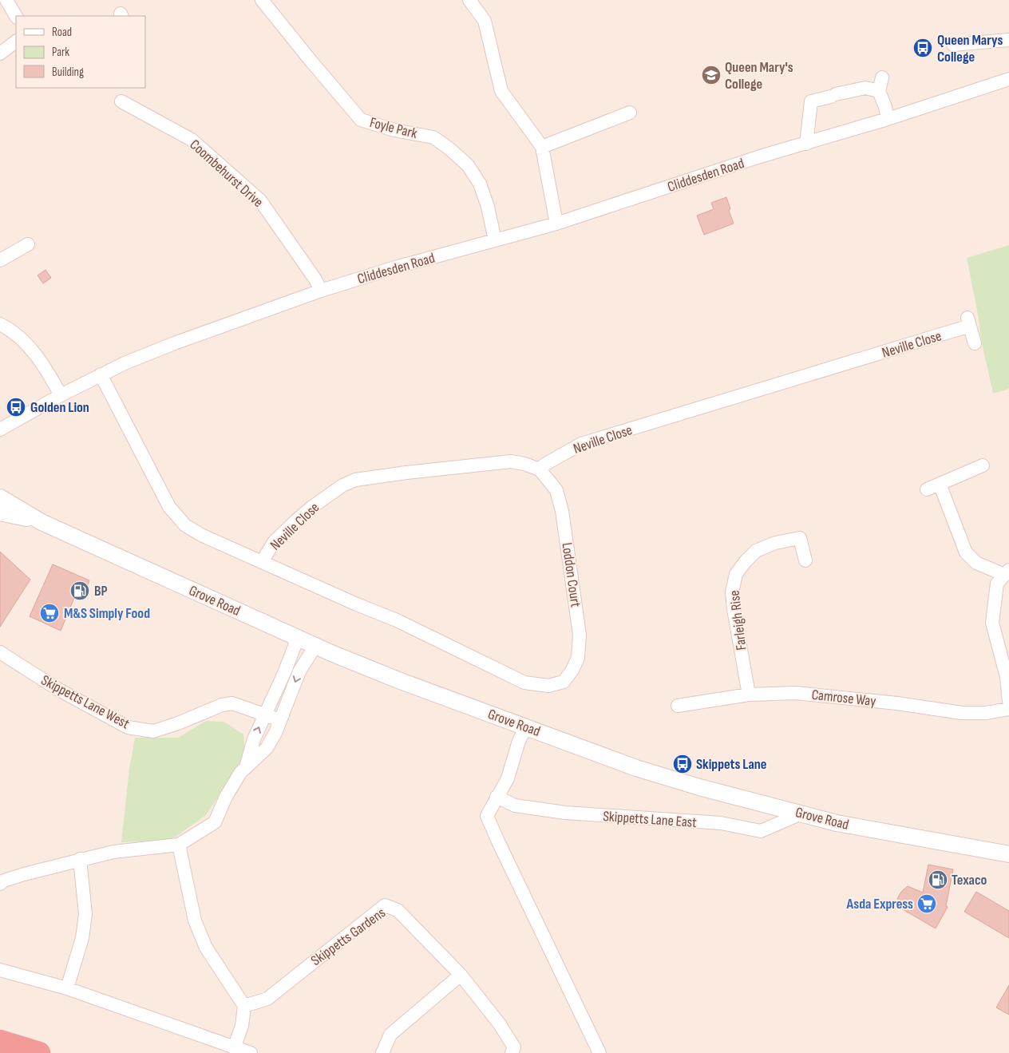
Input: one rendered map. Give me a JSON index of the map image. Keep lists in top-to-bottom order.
{
  "streets": {
    "street": [
      "Foyle Park",
      "Coombehurst Drive",
      "Cliddesden Road",
      "Neville Close",
      "Loddon Court",
      "Grove Road",
      "Farleigh Rise",
      "Camrose Way",
      "Skippetts Lane West",
      "Skippetts Lane East",
      "Skippetts Gardens"
    ]
  },
  "crossings": [
    ["Foyle Park", "Cliddesden Road"],
    ["Coombehurst Drive", "Cliddesden Road"],
    ["Cliddesden Road", "Neville Close"],
    ["Neville Close", "Loddon Court"],
    ["Grove Road", "Skippetts Lane East"],
    ["Farleigh Rise", "Camrose Way"]
  ],
  "places": {
    "bus stop": ["Queen Marys College", "Golden Lion", "Skippets Lane"],
    "school or university": ["Queen Mary's College"],
    "fuel station": ["BP", "Texaco"],
    "supermarket": ["M&S Simply Food", "Asda Express"]
  },
  "legend": ["Road", "Park", "Building"]
}
